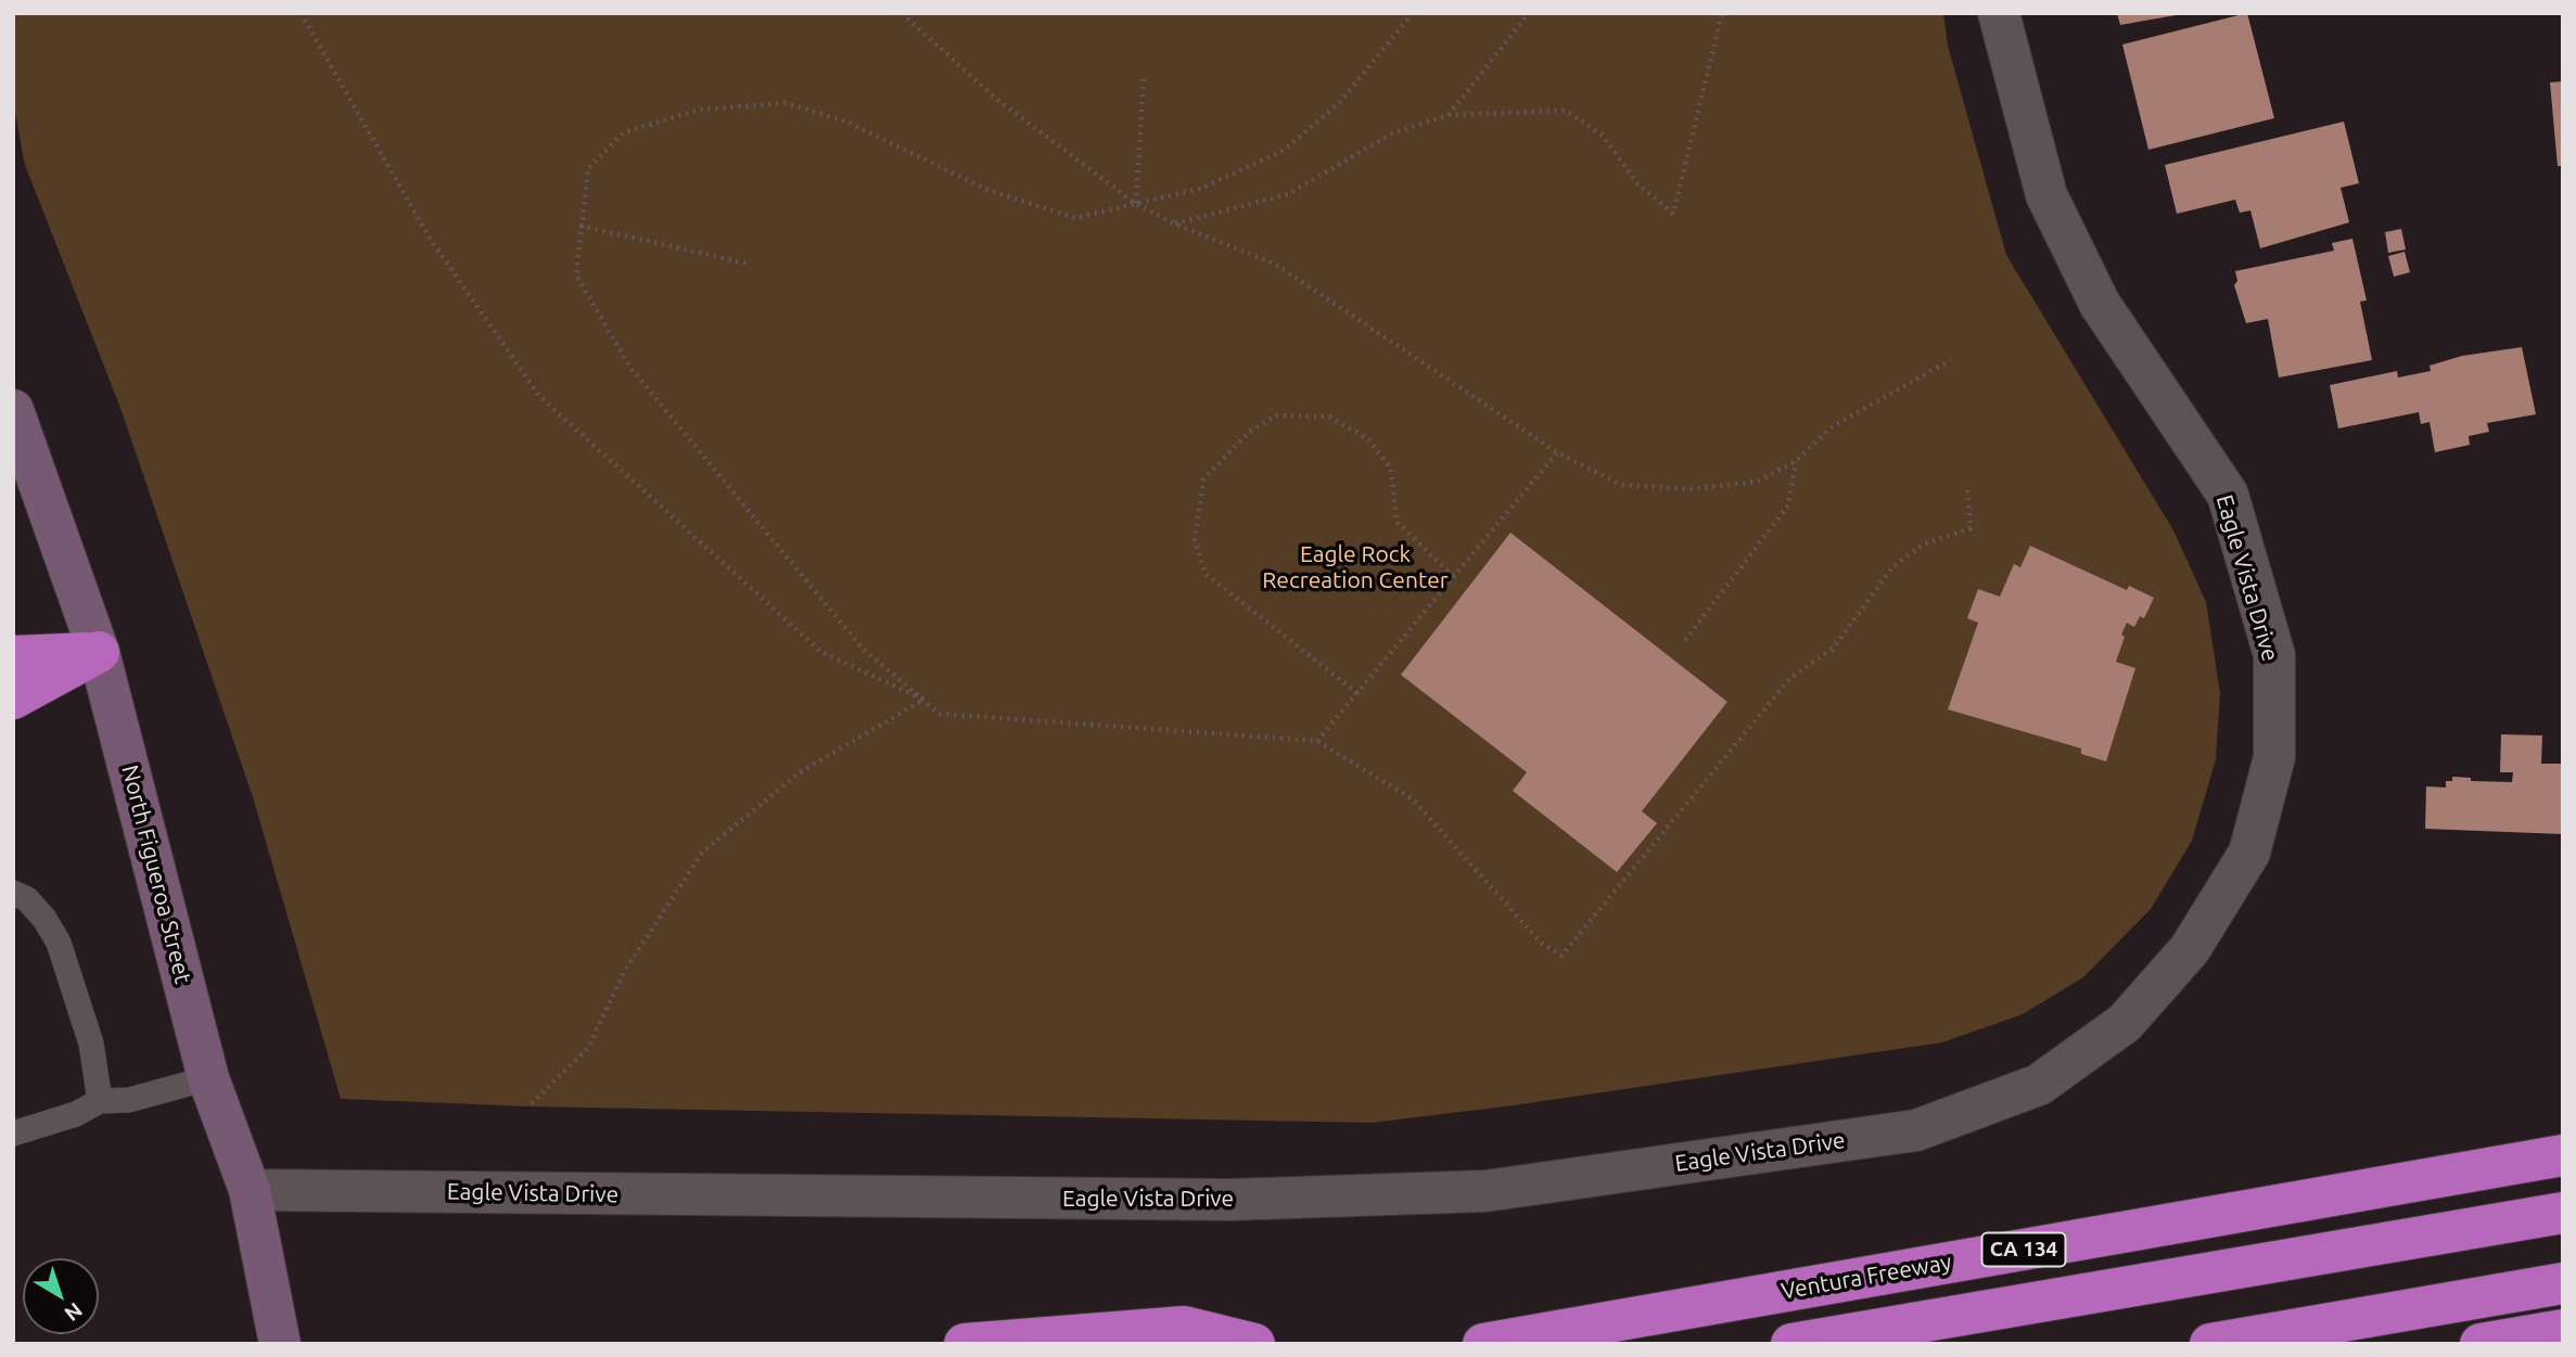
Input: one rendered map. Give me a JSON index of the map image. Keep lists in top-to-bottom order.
{
  "streets": {
    "highway": ["CA 134", "Ventura Freeway"],
    "main road": ["North Figueroa Street"],
    "street": ["Eagle Vista Drive"]
  },
  "crossings": [
    ["Eagle Vista Drive", "North Figueroa Street"]
  ],
  "parks": ["Eagle Rock Recreation Center"],
  "north": "bottom right"
}
